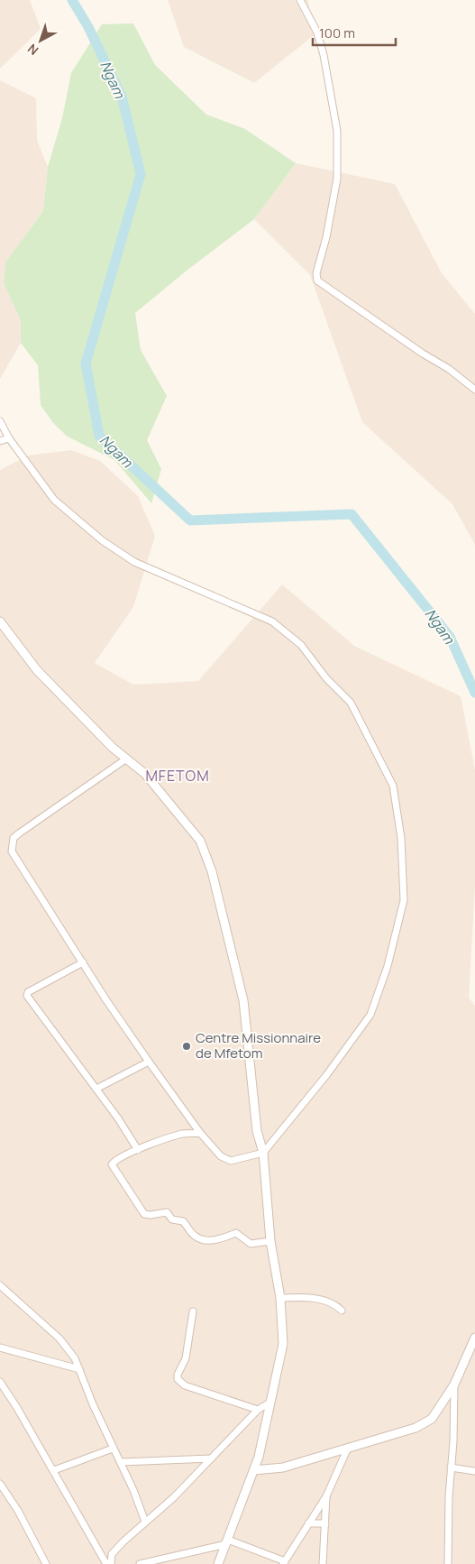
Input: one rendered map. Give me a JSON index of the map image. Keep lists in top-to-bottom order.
{
  "districts": ["MFETOM"],
  "water": ["Ngam"],
  "places": ["Centre Missionnaire de Mfetom"],
  "scale_bar": "100 m",
  "north": "bottom left"
}
